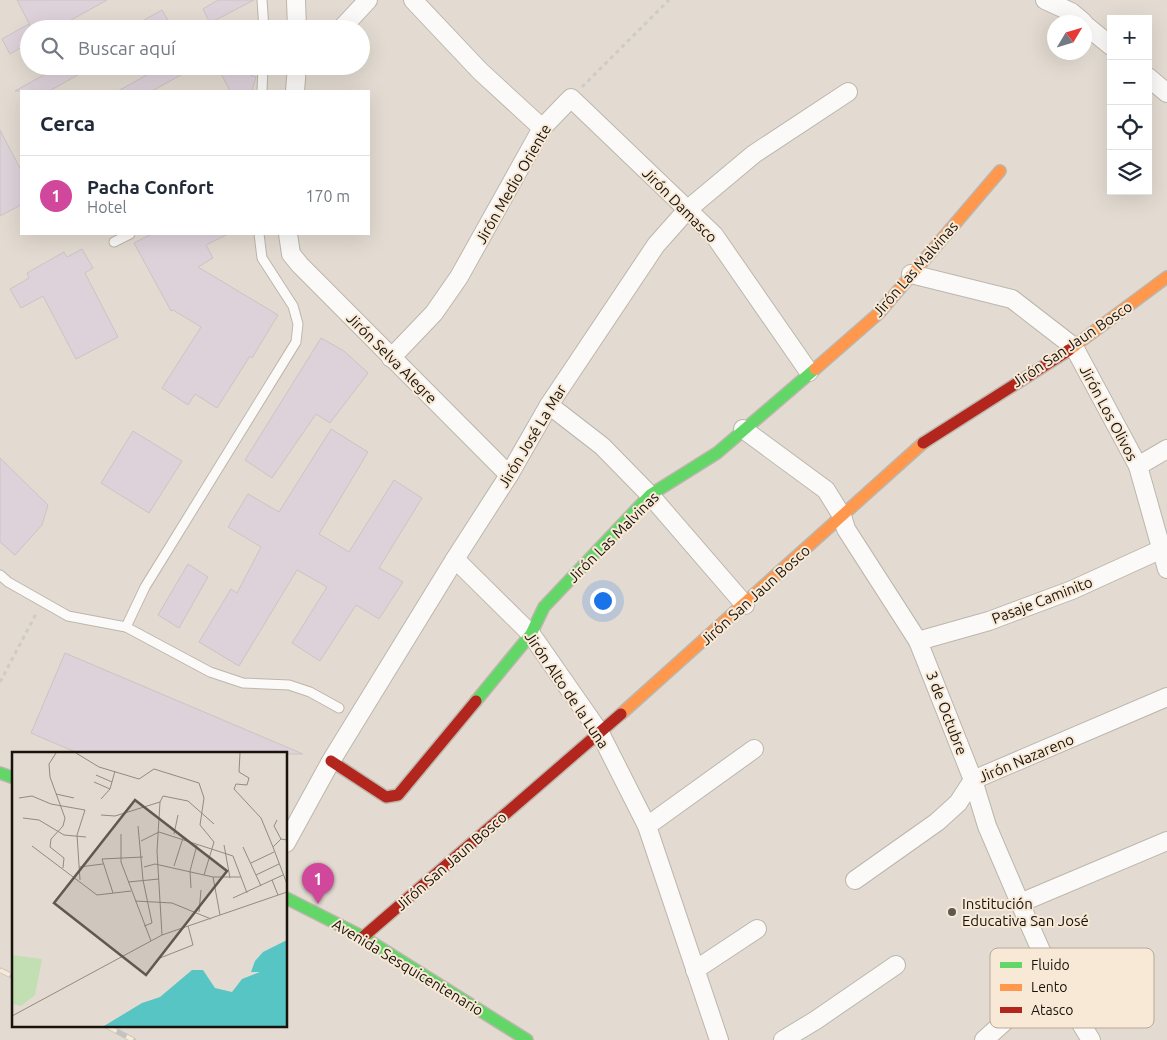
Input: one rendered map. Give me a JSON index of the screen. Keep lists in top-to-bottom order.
{
  "streets": {
    "street": [
      "Jirón Medio Oriente",
      "Jirón Damasco",
      "Jirón Las Malvinas",
      "Jirón San Jaun Bosco",
      "Jirón Selva Alegre",
      "Jirón Los Olivos",
      "Jirón José La Mar",
      "Pasaje Caminito",
      "Jirón Alto de la Luna",
      "3 de Octubre",
      "Jirón Nazareno",
      "Avenida Sesquicentenario"
    ]
  },
  "crossings": [
    ["Jirón Medio Oriente", "Jirón Damasco"],
    ["Jirón Medio Oriente", "Jirón Selva Alegre"],
    ["Jirón Damasco", "Jirón Las Malvinas"],
    ["Jirón Damasco", "Jirón José La Mar"],
    ["Jirón Las Malvinas", "Jirón Los Olivos"],
    ["Jirón Las Malvinas", "Jirón José La Mar"],
    ["Jirón Las Malvinas", "Jirón Alto de la Luna"],
    ["Jirón Las Malvinas", "3 de Octubre"],
    ["Jirón San Jaun Bosco", "Jirón Los Olivos"],
    ["Jirón San Jaun Bosco", "Jirón Alto de la Luna"],
    ["Jirón San Jaun Bosco", "3 de Octubre"],
    ["Jirón San Jaun Bosco", "Avenida Sesquicentenario"],
    ["Jirón Selva Alegre", "Jirón José La Mar"],
    ["Jirón Los Olivos", "Pasaje Caminito"],
    ["Jirón José La Mar", "Jirón Alto de la Luna"],
    ["Pasaje Caminito", "3 de Octubre"],
    ["3 de Octubre", "Jirón Nazareno"]
  ],
  "places": ["Institución Educativa San José"],
  "legend": ["Fluido", "Lento", "Atasco"],
  "north": "top right",
  "page": {
    "map_buttons": ["+", "−"],
    "search": "Buscar aquí",
    "heading": "Cerca",
    "list": [
      {
        "mark": "1",
        "name": "Pacha Confort",
        "note": "Hotel",
        "value": "170 m"
      }
    ],
    "pins": "1"
  }
}
